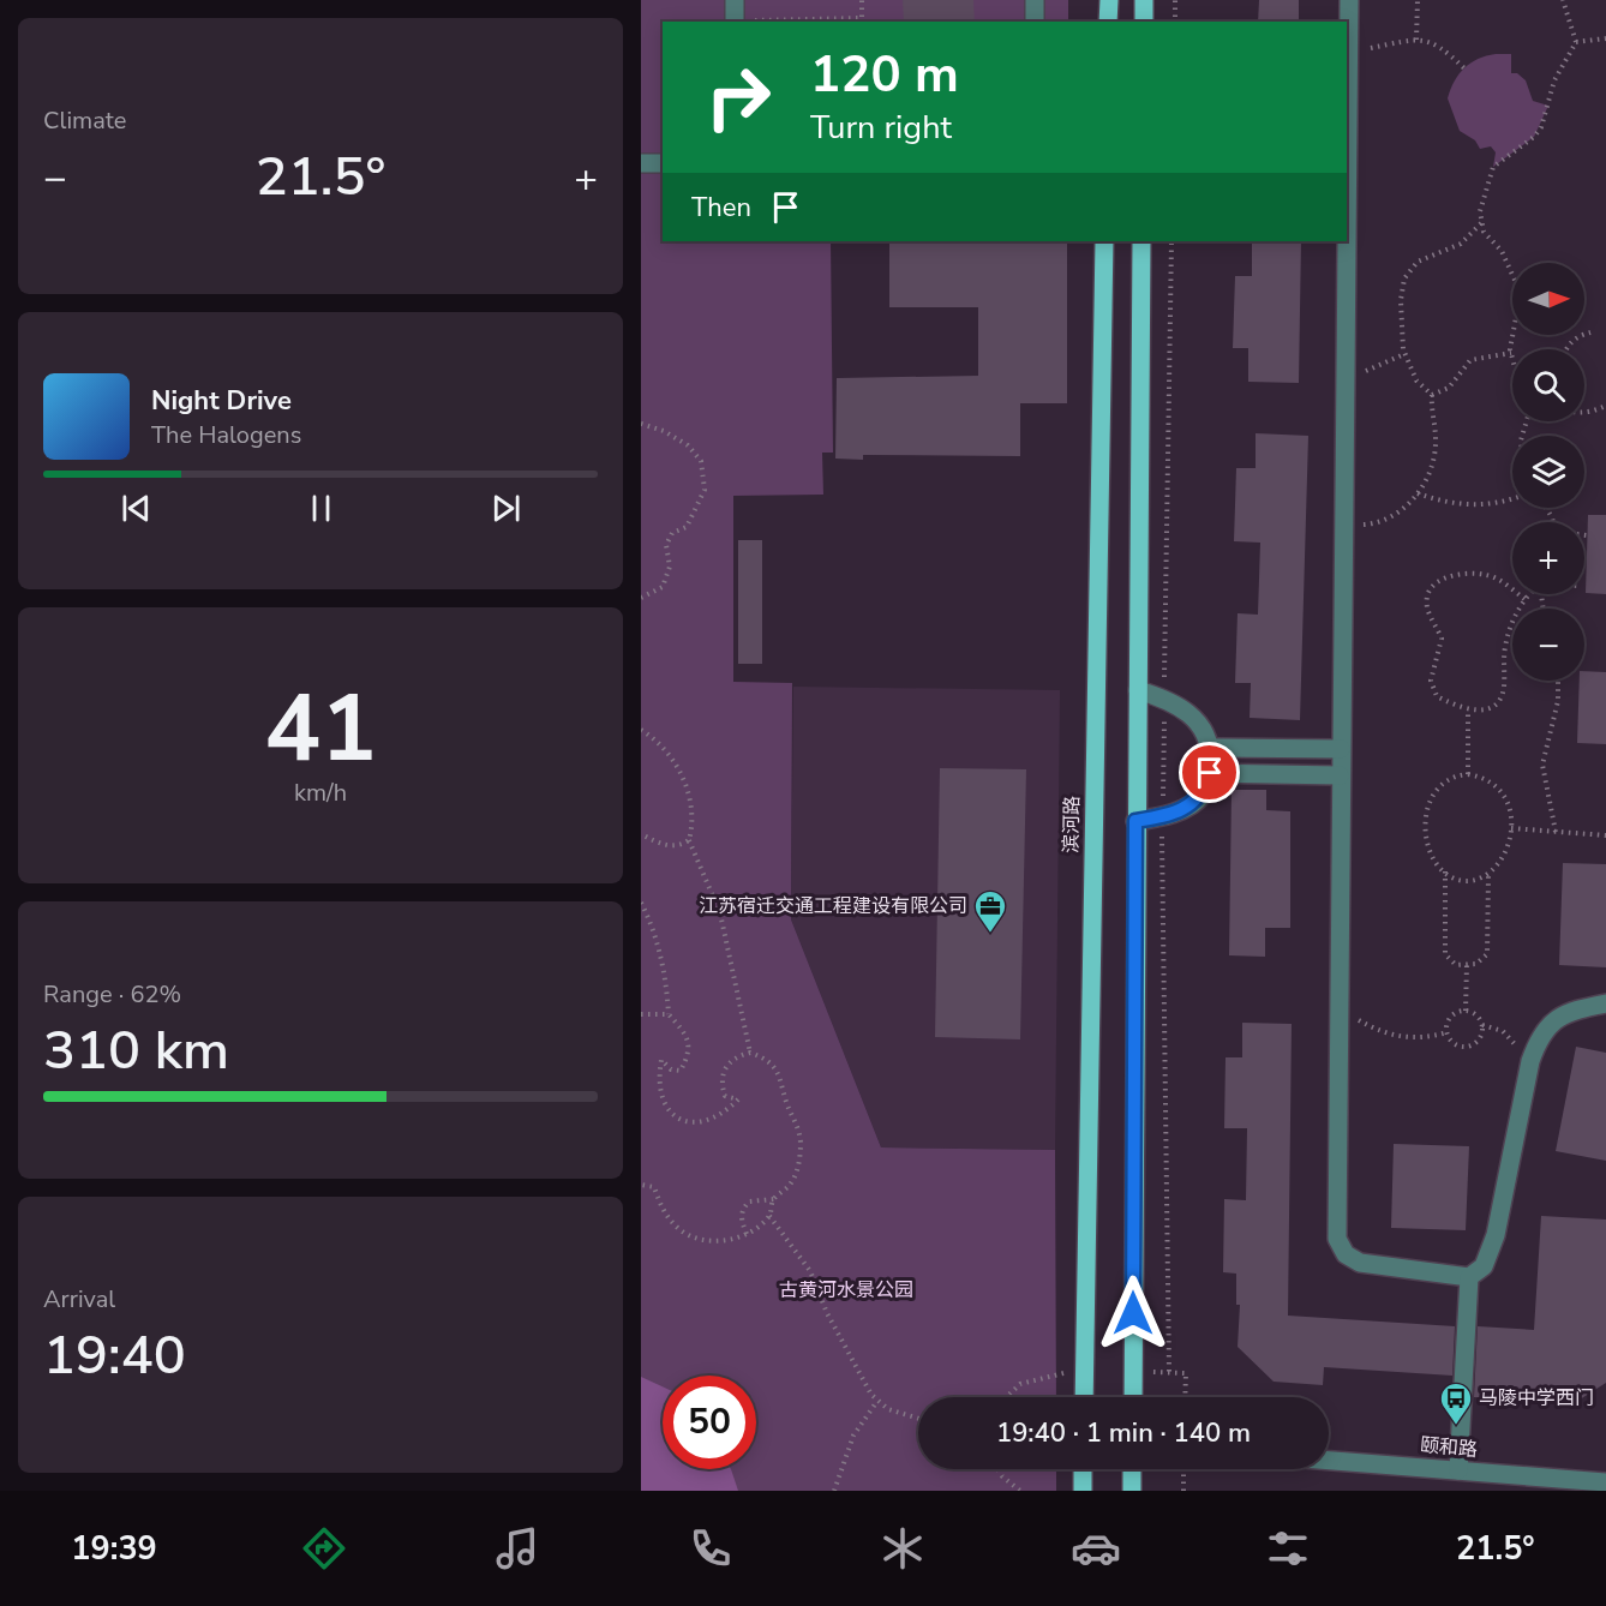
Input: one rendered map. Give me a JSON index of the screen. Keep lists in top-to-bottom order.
{
  "streets": {
    "main road": ["滨河路"],
    "street": ["颐和路"]
  },
  "parks": ["古黄河水景公园"],
  "places": {
    "office": ["江苏宿迁交通工程建设有限公司"],
    "bus stop": ["马陵中学西门"]
  },
  "north": "right",
  "page": {
    "tile": [
      "Climate",
      ["41", "km/h"],
      ["Range · 62%", "310 km"],
      ["Arrival", "19:40"]
    ],
    "turn": ["120 m", "Turn right"],
    "heat": ["−", "21.5°", "+"],
    "then": "Then",
    "map_buttons": ["+", "−"],
    "song": ["Night Drive", "The Halogens"],
    "limit": "50",
    "trip": "19:40 · 1 min · 140 m",
    "tabs": ["19:39", "21.5°"]
  }
}
